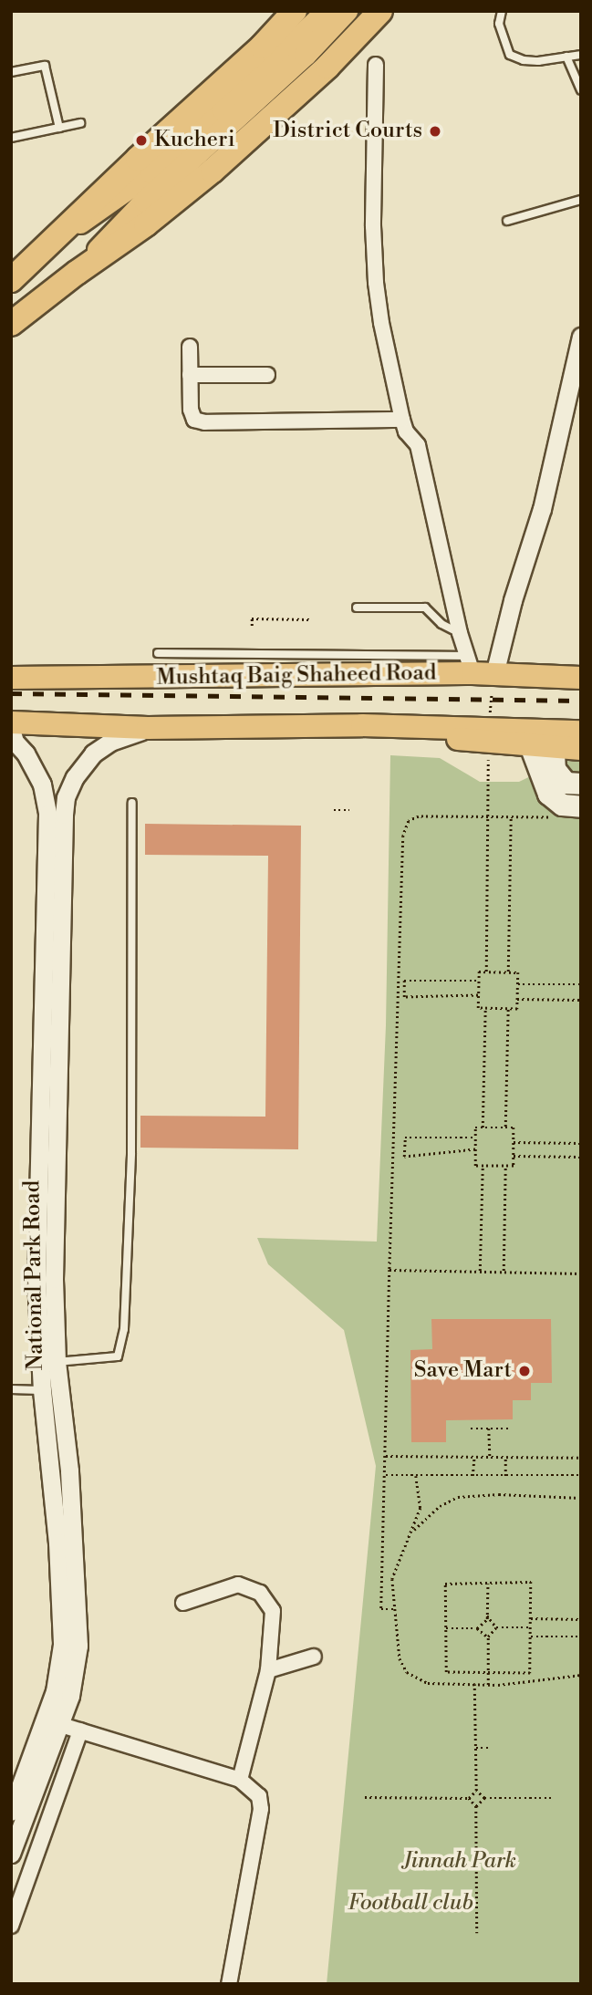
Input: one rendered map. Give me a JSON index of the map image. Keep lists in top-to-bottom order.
{
  "streets": {
    "main road": ["Mushtaq Baig Shaheed Road"],
    "street": ["National Park Road"]
  },
  "parks": ["Jinnah Park", "Football club"],
  "places": ["District Courts", "Kucheri", "Save Mart"]
}
